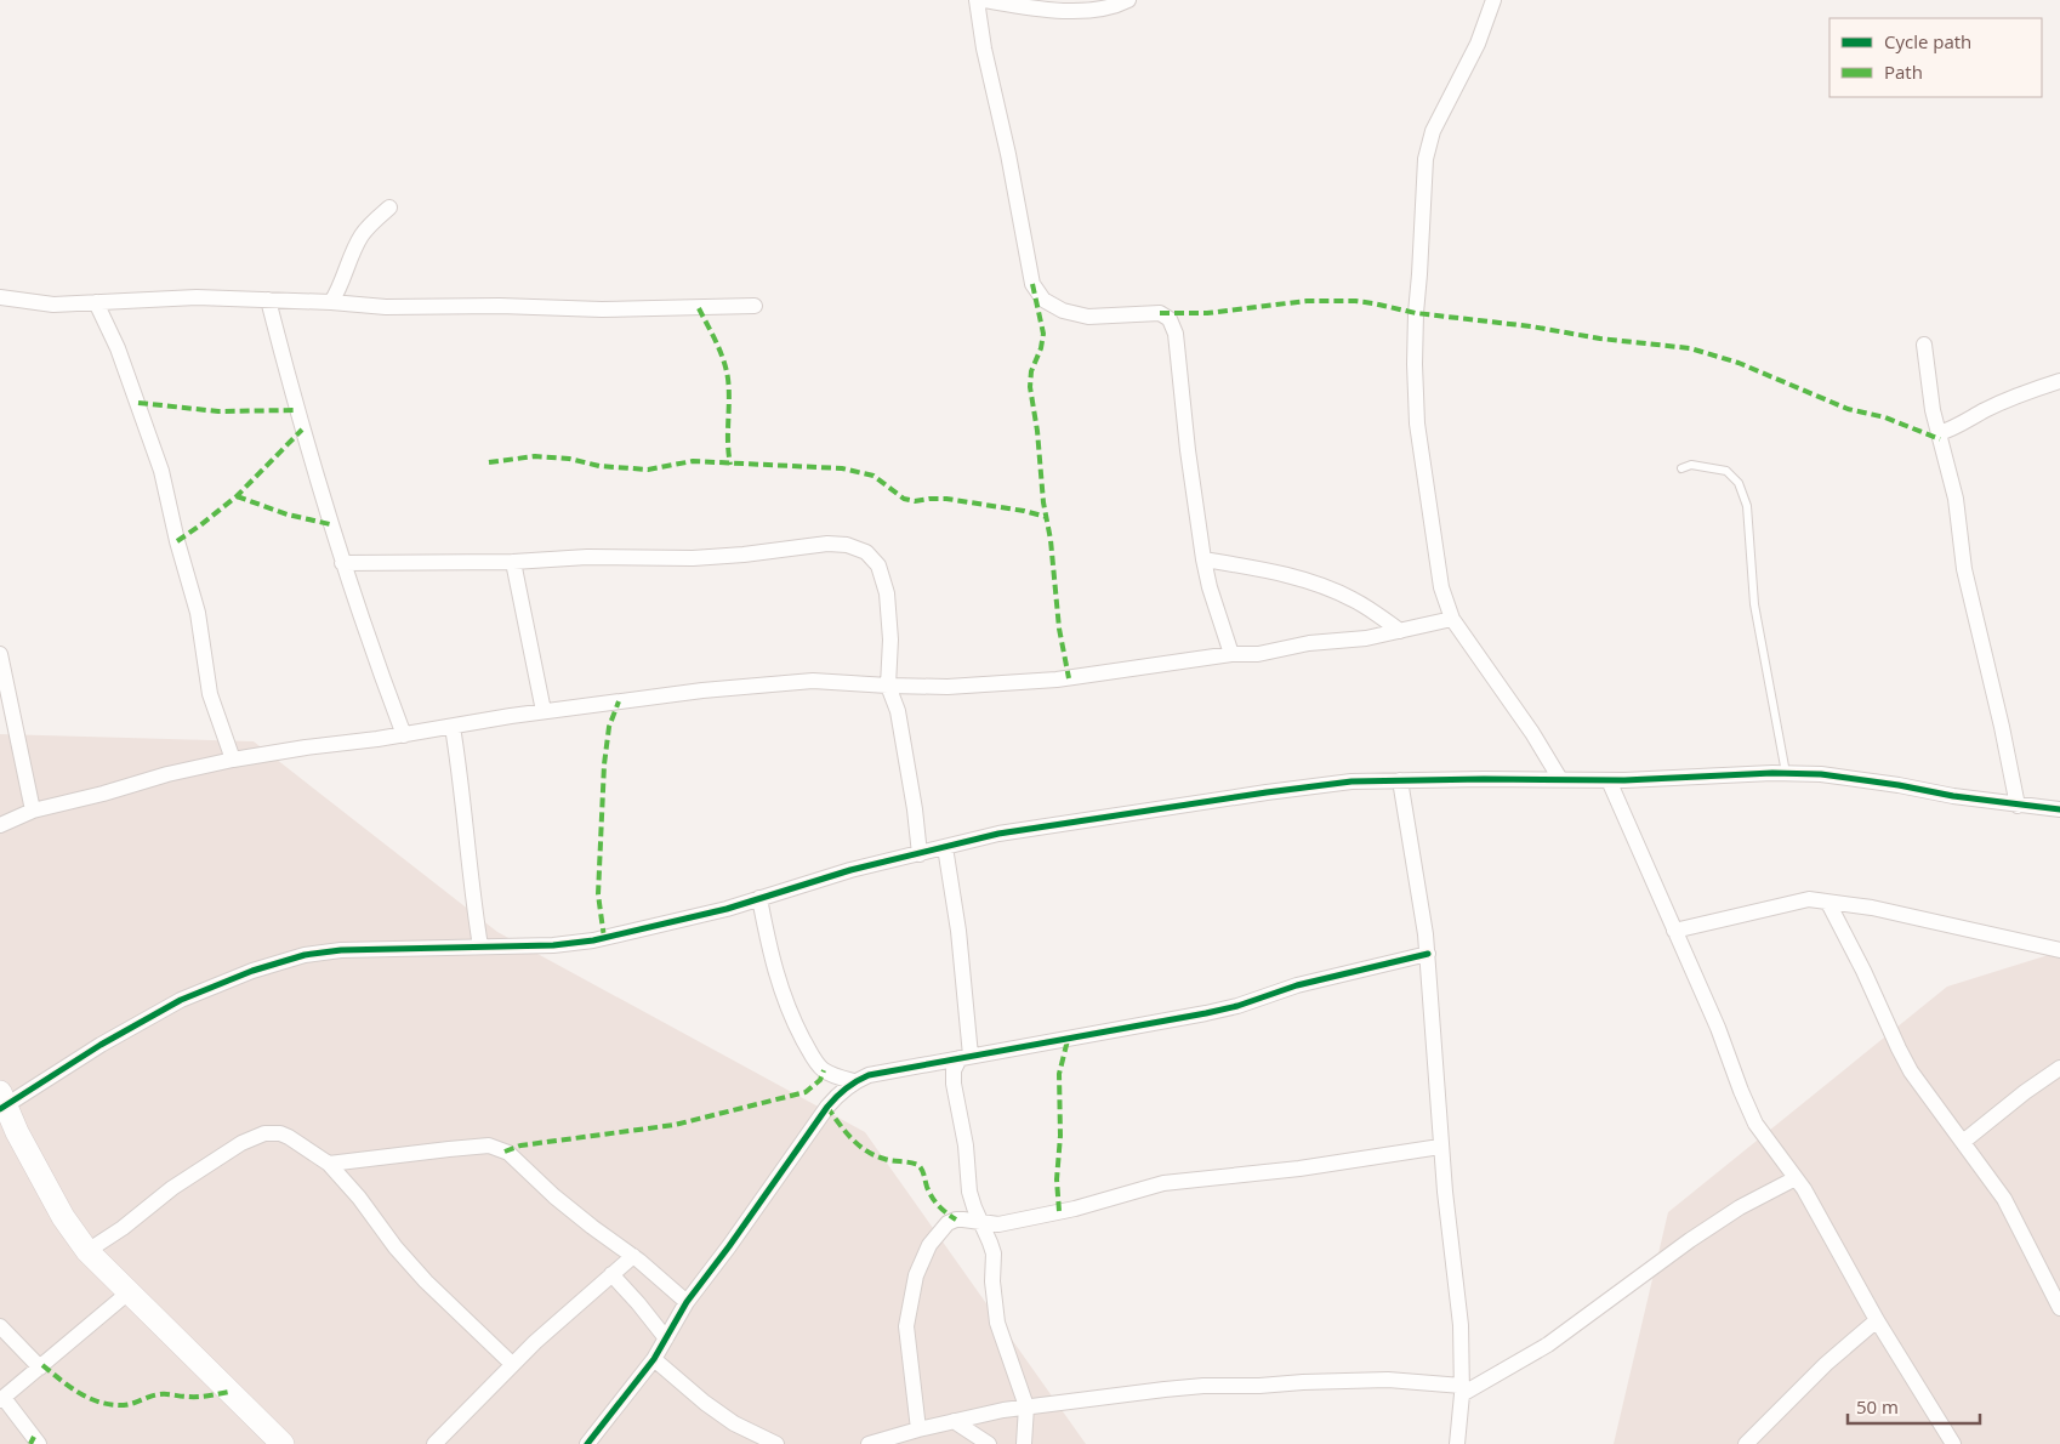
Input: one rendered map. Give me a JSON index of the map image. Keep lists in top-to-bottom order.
{
  "legend": ["Cycle path", "Path"],
  "scale_bar": "50 m"
}
